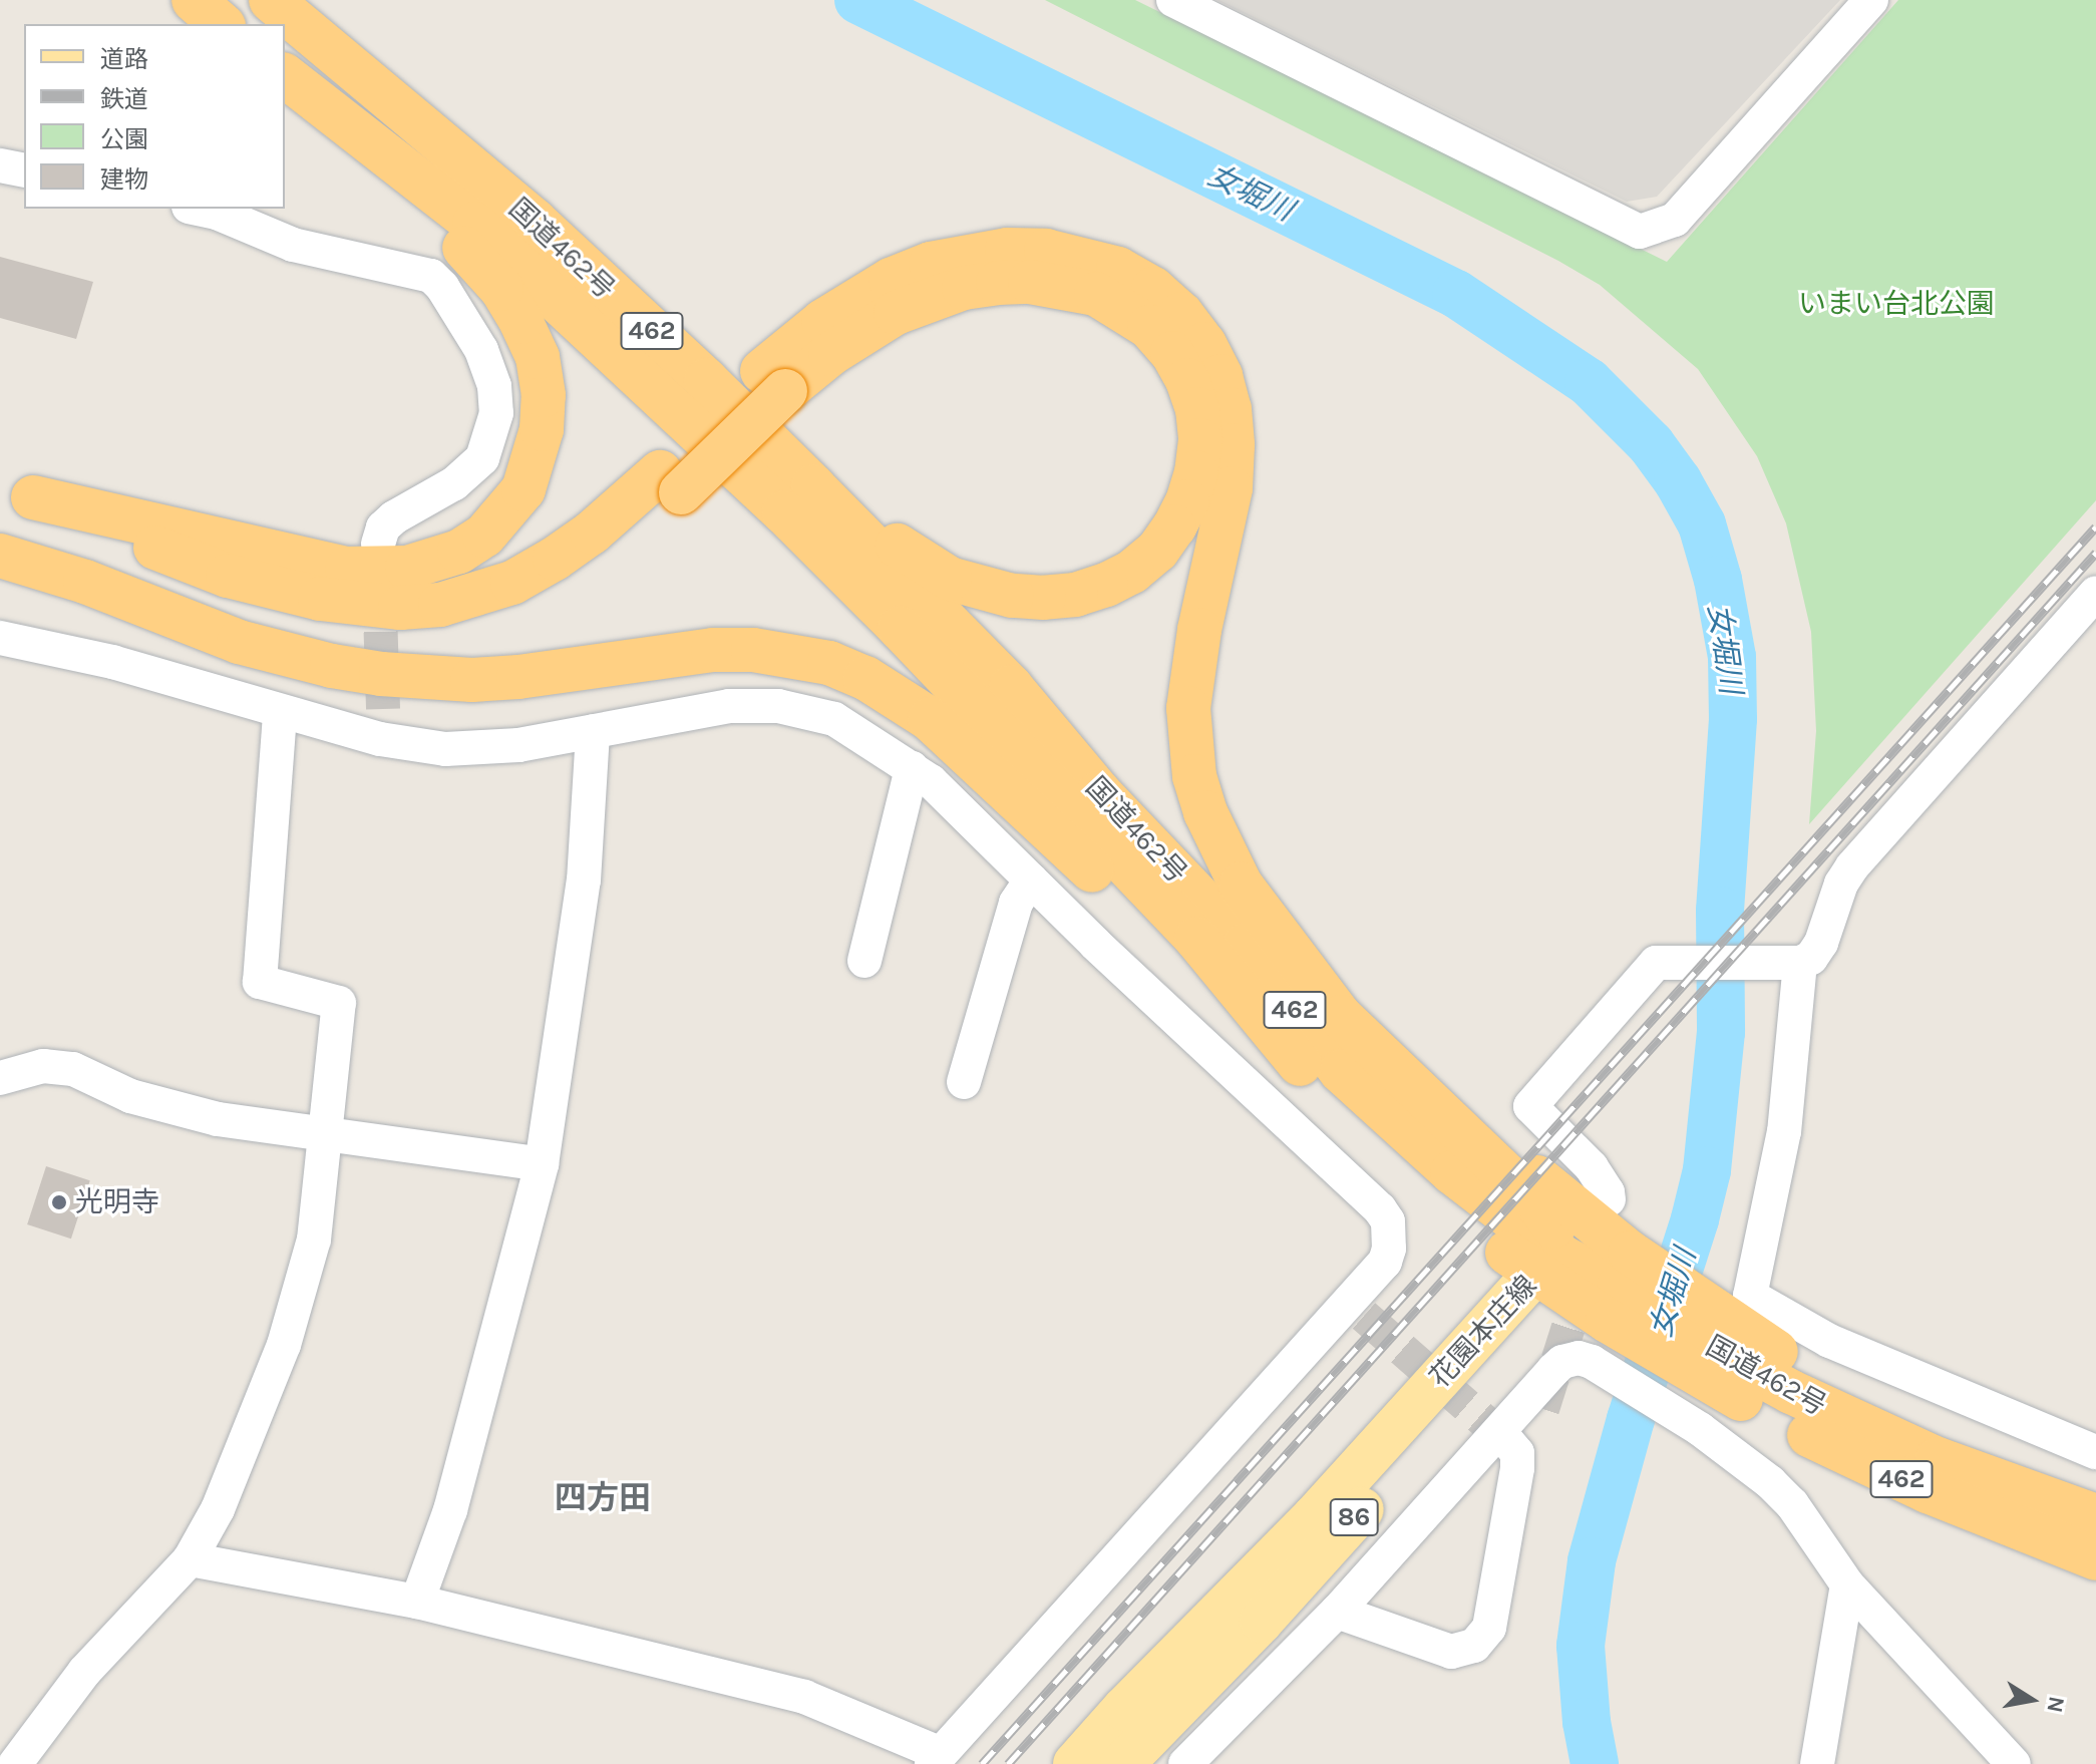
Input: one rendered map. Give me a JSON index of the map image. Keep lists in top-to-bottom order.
{
  "streets": {
    "highway": ["国道462号", "462"],
    "main road": ["花園本庄線", "86"]
  },
  "crossings": [
    ["国道462号", "花園本庄線"]
  ],
  "districts": ["四方田"],
  "water": ["女堀川"],
  "parks": ["いまい台北公園"],
  "places": ["光明寺"],
  "legend": [
    "道路",
    "鉄道",
    "公園",
    "建物"
  ],
  "north": "right"
}
